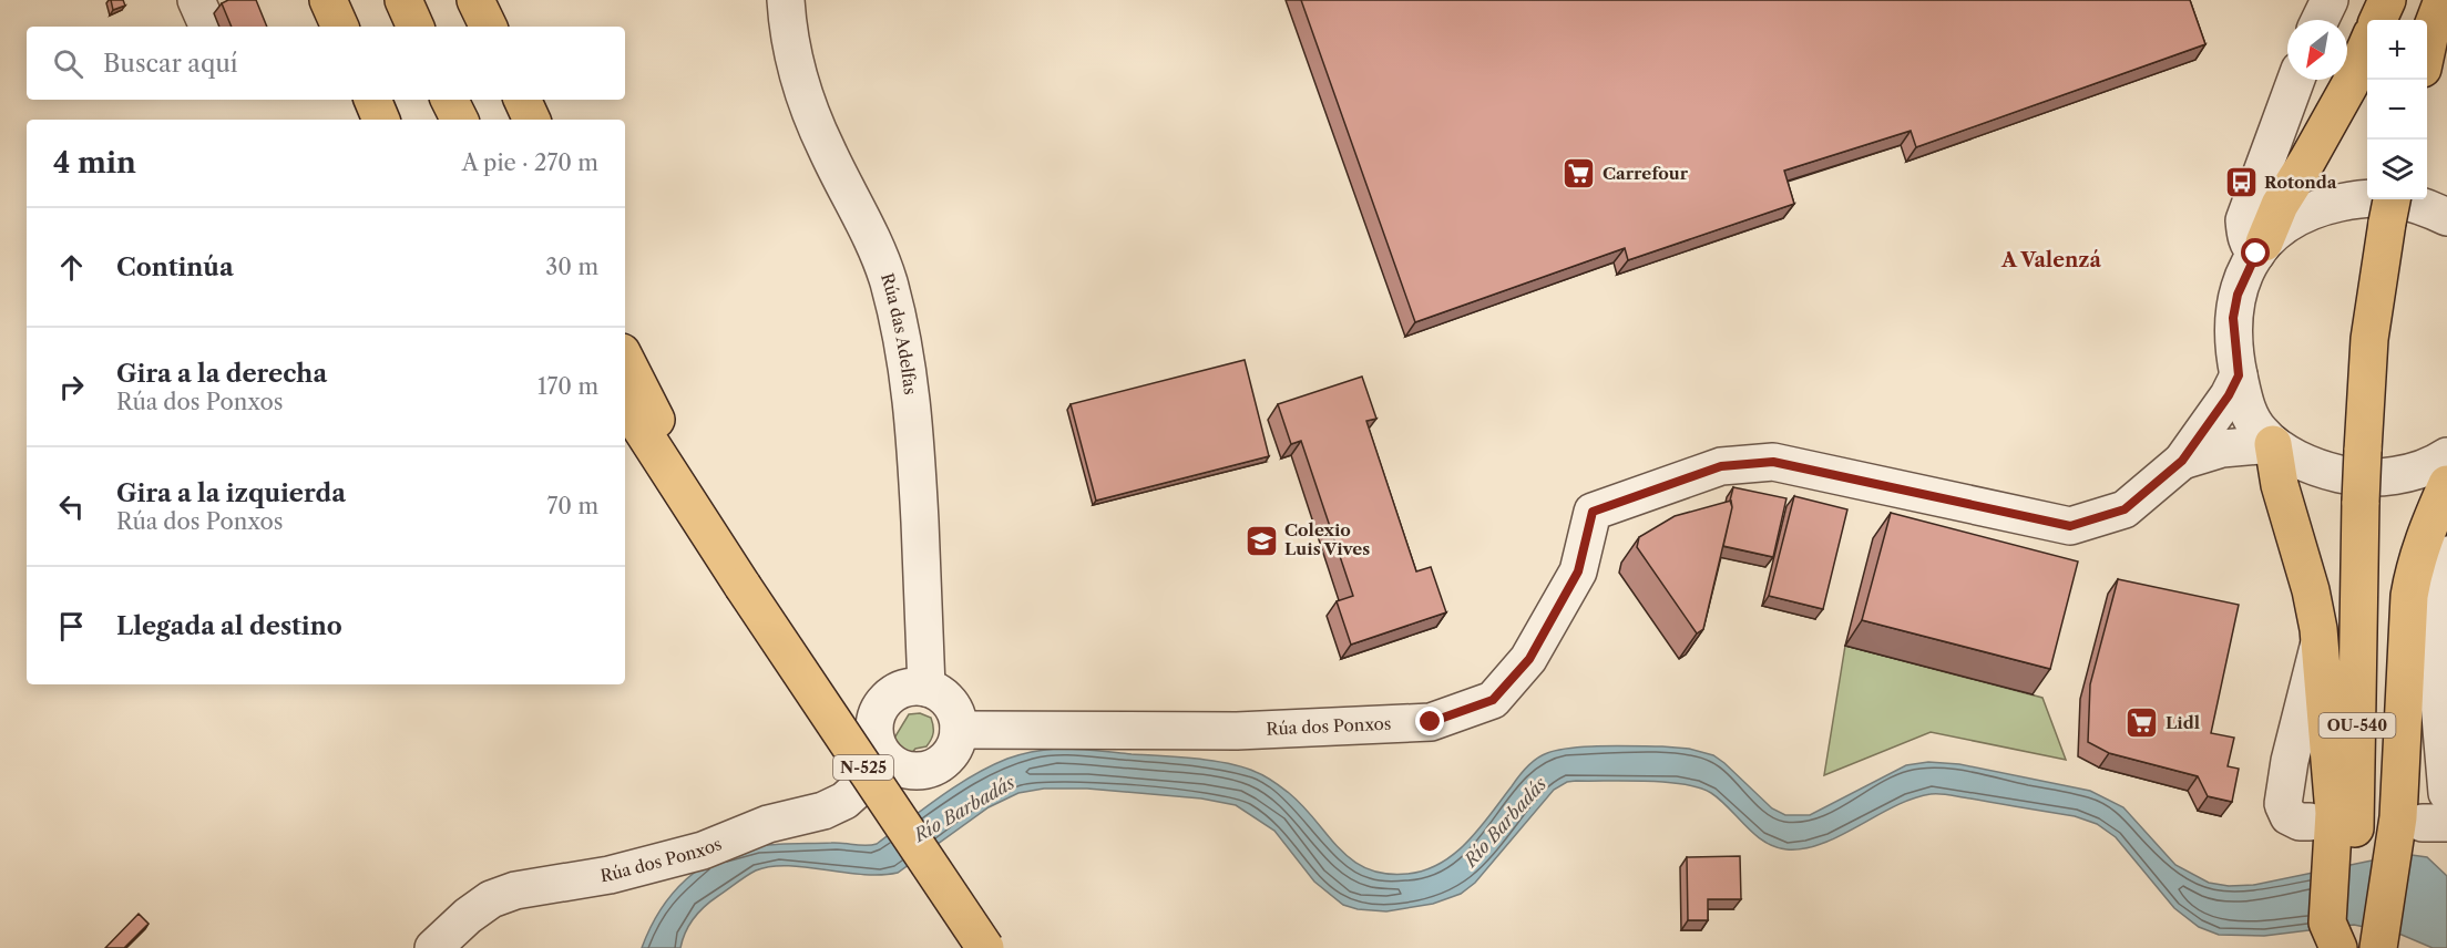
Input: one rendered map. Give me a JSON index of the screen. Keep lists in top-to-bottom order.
{
  "streets": {
    "main road": ["OU-540", "N-525"],
    "street": ["Rúa das Adelfas", "Rúa dos Ponxos"]
  },
  "crossings": [
    ["Rúa das Adelfas", "Rúa dos Ponxos"]
  ],
  "districts": ["A Valenzá"],
  "water": ["Río Barbadás"],
  "places": {
    "supermarket": ["Carrefour", "Lidl"],
    "bus stop": ["Rotonda"],
    "school or university": ["Colexio Luis Vives"]
  },
  "north": "bottom left",
  "page": {
    "map_buttons": ["+", "−"],
    "search": "Buscar aquí",
    "heading": ["4 min", "A pie · 270 m"],
    "list": [
      ["Continúa", "30 m"],
      ["Gira a la derecha", "Rúa dos Ponxos", "170 m"],
      ["Gira a la izquierda", "Rúa dos Ponxos", "70 m"],
      "Llegada al destino"
    ]
  }
}
